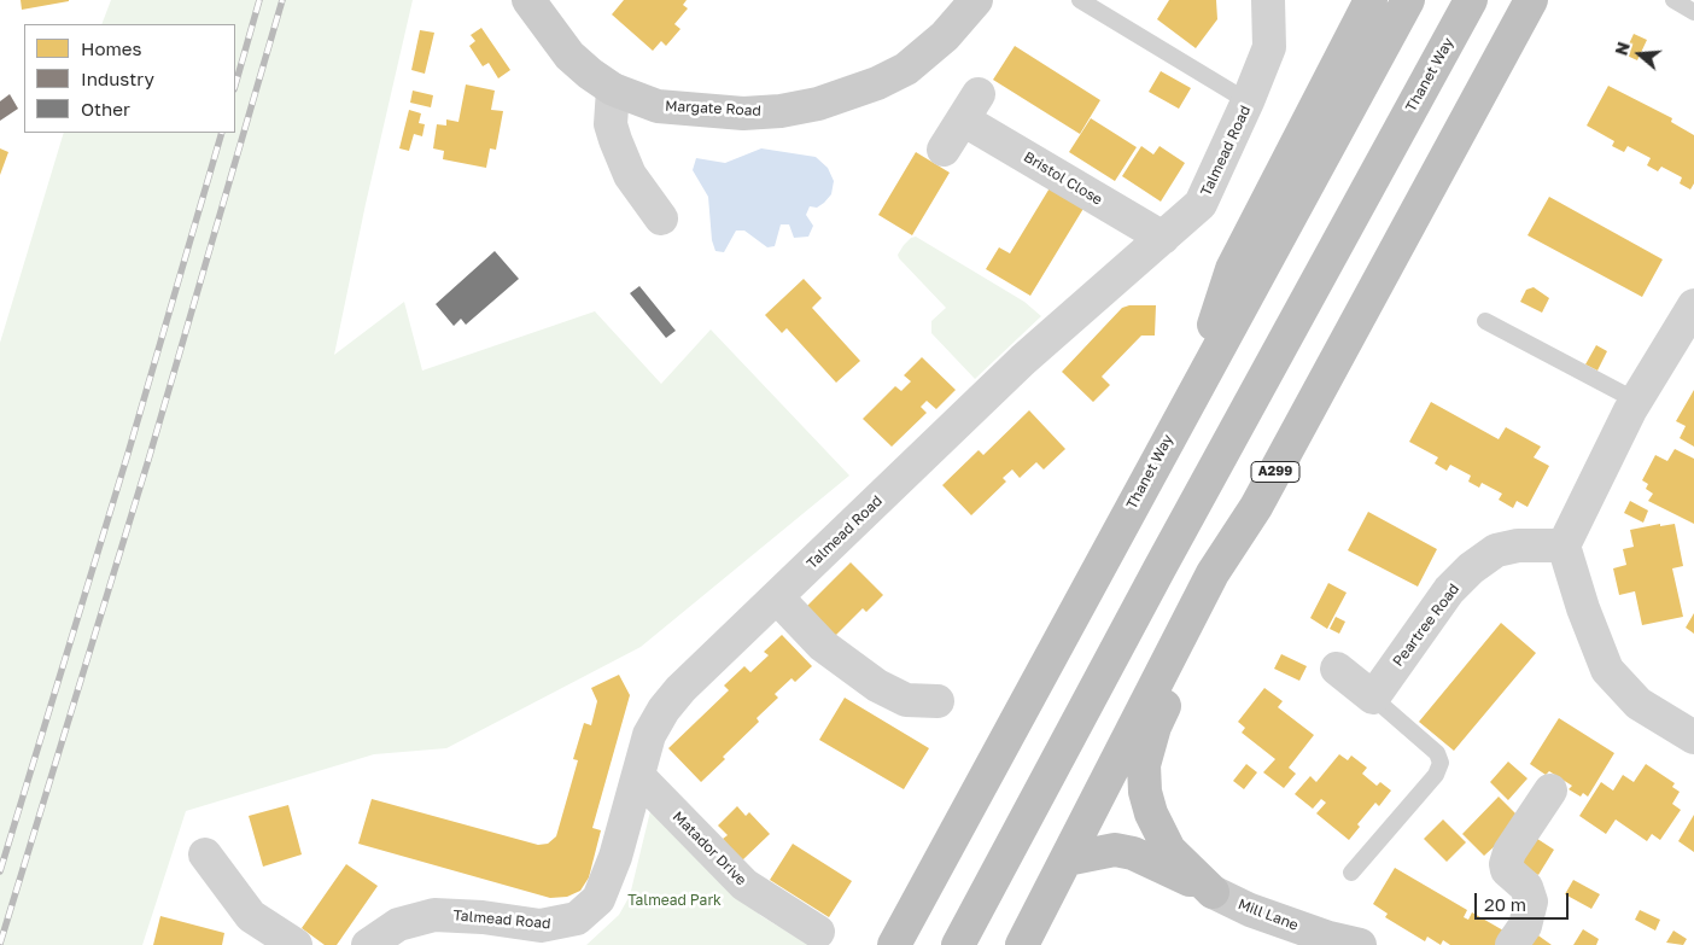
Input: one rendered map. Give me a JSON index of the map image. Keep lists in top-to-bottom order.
{
  "streets": {
    "highway": ["Thanet Way", "A299"],
    "street": [
      "Margate Road",
      "Talmead Road",
      "Bristol Close",
      "Peartree Road",
      "Matador Drive",
      "Mill Lane"
    ]
  },
  "crossings": [
    ["Talmead Road", "Bristol Close"],
    ["Talmead Road", "Matador Drive"]
  ],
  "parks": ["Talmead Park"],
  "legend": ["Homes", "Industry", "Other"],
  "scale_bar": "20 m",
  "north": "left"
}
